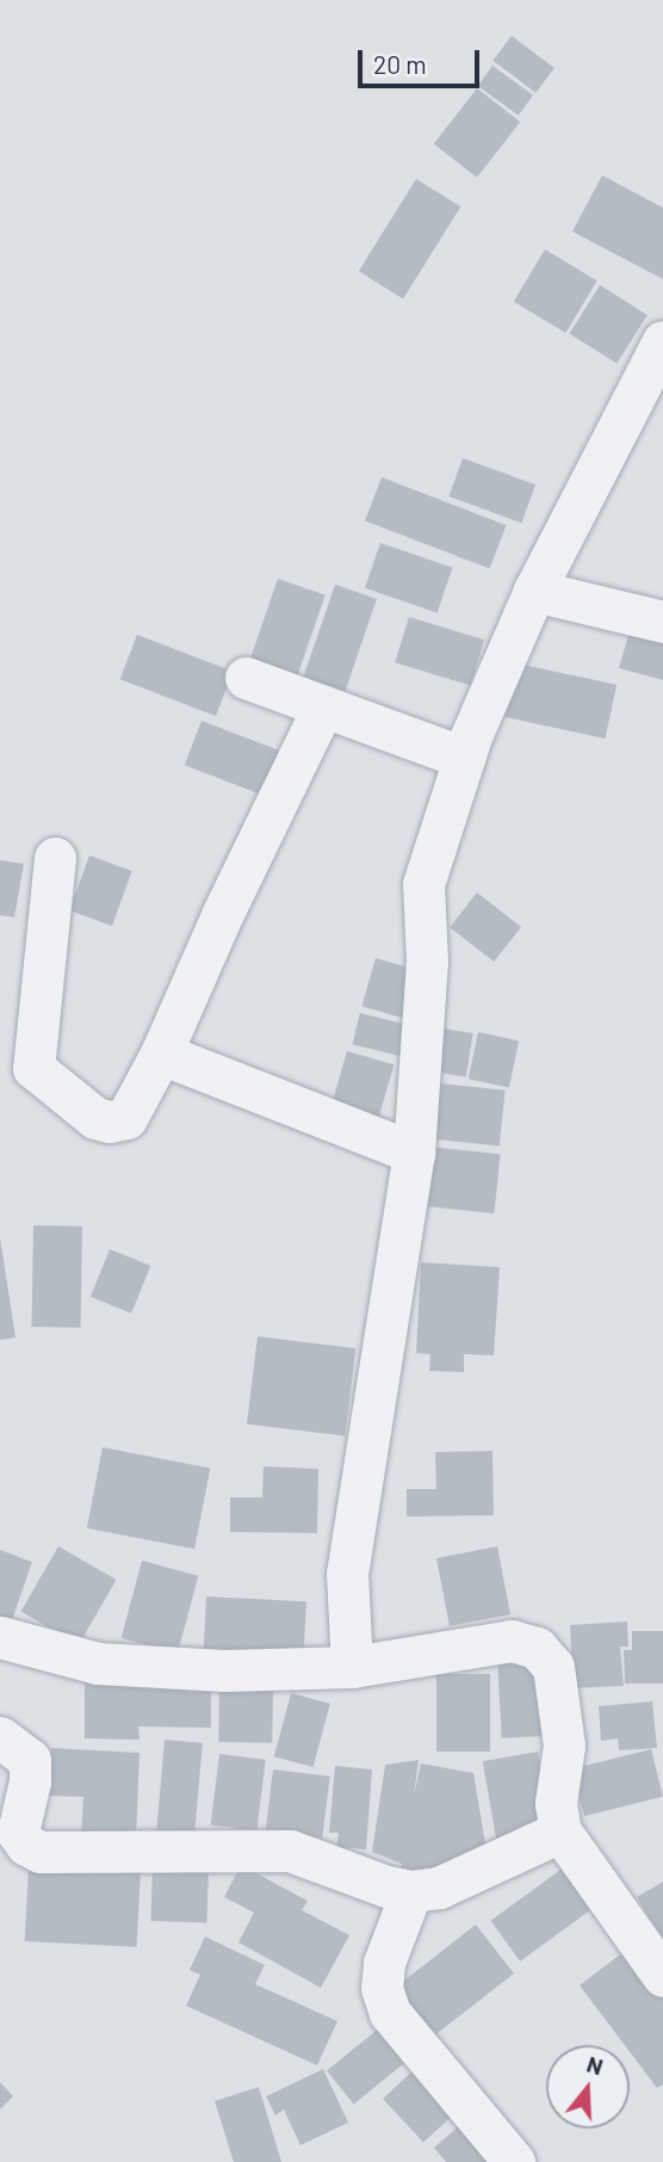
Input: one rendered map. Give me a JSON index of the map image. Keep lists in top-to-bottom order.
{
  "scale_bar": "20 m",
  "north": "top"
}
